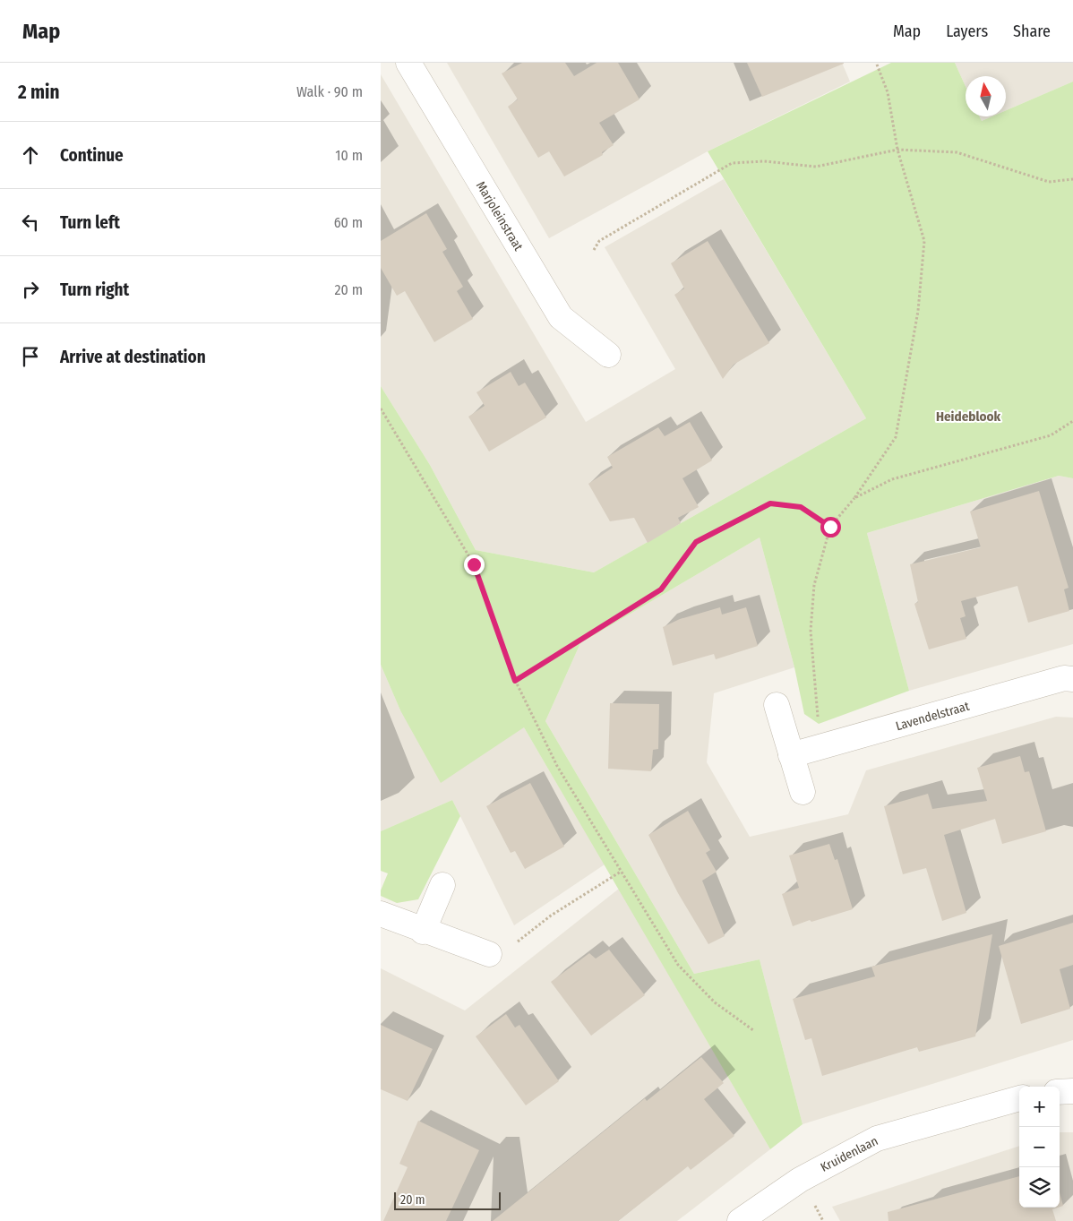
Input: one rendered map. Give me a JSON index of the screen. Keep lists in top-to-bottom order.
{
  "streets": {
    "street": ["Marjoleinstraat", "Lavendelstraat", "Kruidenlaan"]
  },
  "districts": ["Heideblook"],
  "scale_bar": "20 m",
  "north": "top",
  "page": {
    "header": "Map",
    "nav": ["Map", "Layers", "Share"],
    "heading": ["2 min", "Walk · 90 m"],
    "list": [
      ["Continue", "10 m"],
      ["Turn left", "60 m"],
      ["Turn right", "20 m"],
      "Arrive at destination"
    ],
    "map_buttons": ["+", "−"],
    "scale": "20 m"
  }
}
